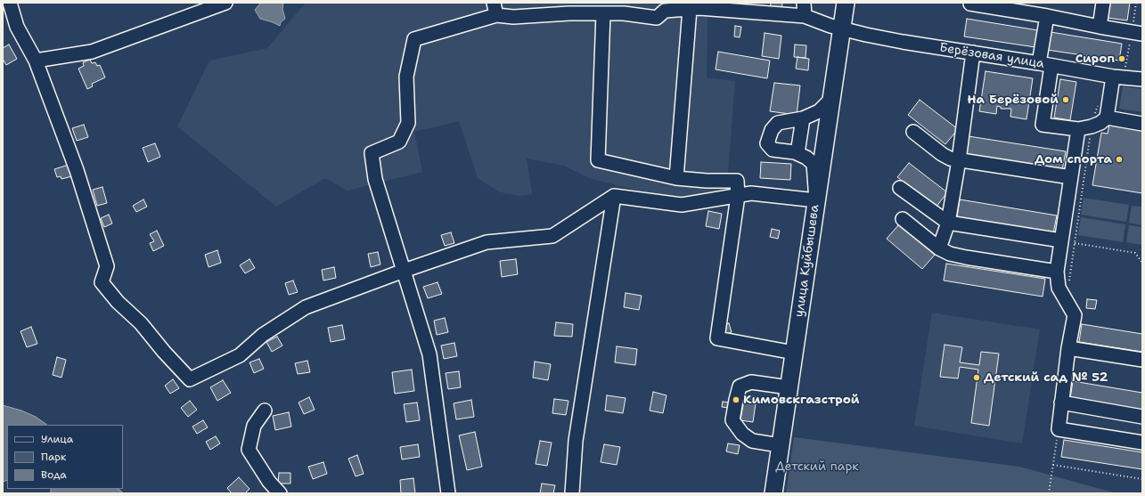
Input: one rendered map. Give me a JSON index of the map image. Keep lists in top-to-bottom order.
{
  "streets": {
    "main road": ["улица Куйбышева"],
    "street": ["Берёзовая улица"]
  },
  "crossings": [
    ["Берёзовая улица", "улица Куйбышева"]
  ],
  "parks": ["Детский парк"],
  "places": [
    "Сироп",
    "На Берёзовой",
    "Дом спорта",
    "Детский сад № 52",
    "Кимовскгазстрой"
  ],
  "legend": ["Улица", "Парк", "Вода"]
}
